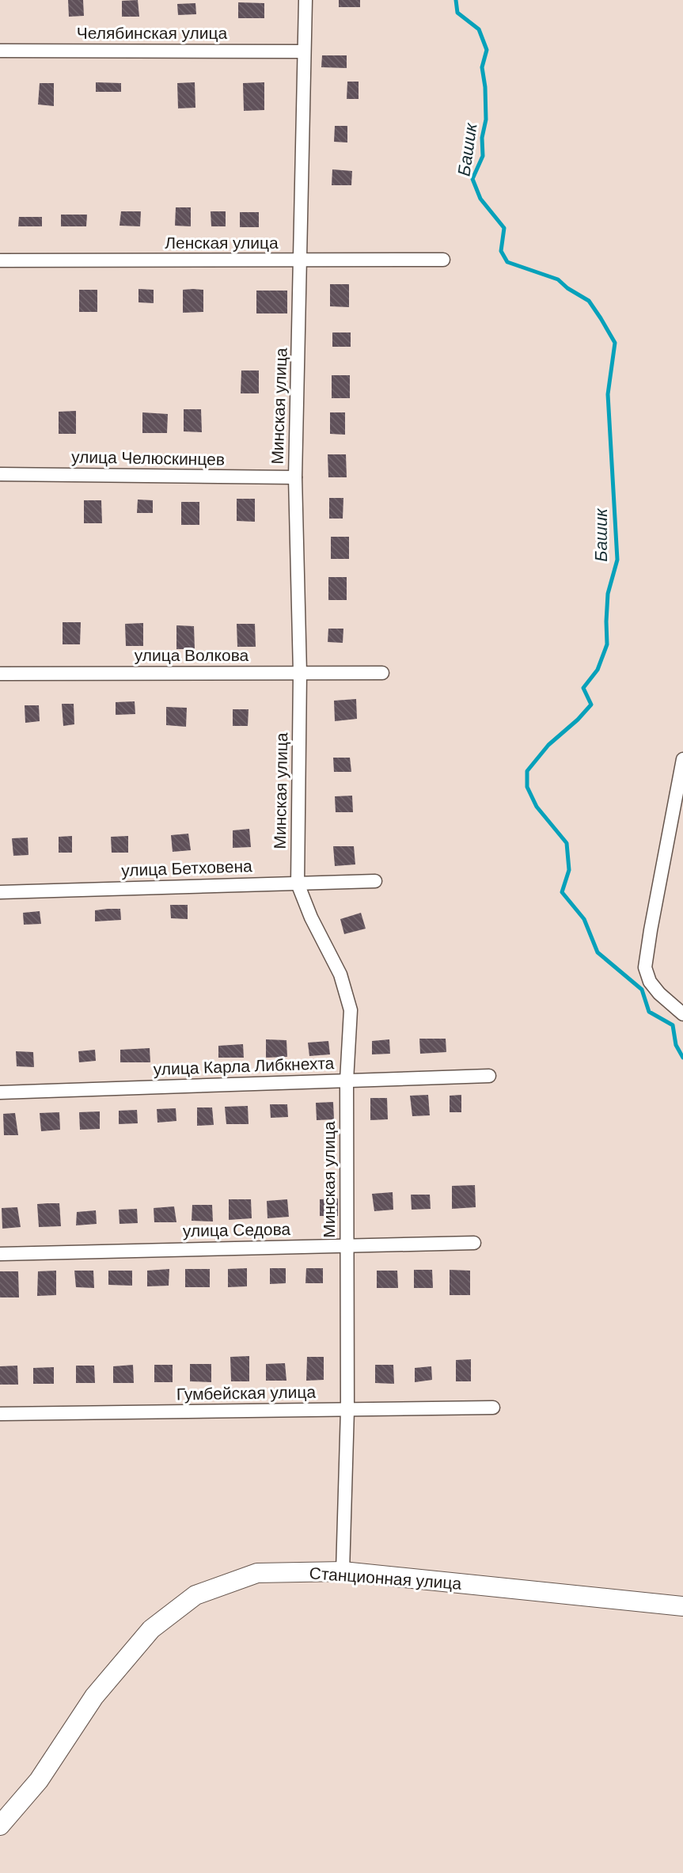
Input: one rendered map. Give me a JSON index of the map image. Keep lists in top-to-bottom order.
{
  "streets": {
    "street": [
      "Челябинская улица",
      "Ленская улица",
      "Минская улица",
      "улица Челюскинцев",
      "улица Волкова",
      "улица Бетховена",
      "улица Карла Либкнехта",
      "улица Седова",
      "Гумбейская улица",
      "Станционная улица"
    ]
  },
  "crossings": [
    ["Челябинская улица", "Минская улица"],
    ["Ленская улица", "Минская улица"],
    ["Минская улица", "улица Челюскинцев"],
    ["Минская улица", "улица Волкова"],
    ["Минская улица", "улица Бетховена"],
    ["Минская улица", "улица Карла Либкнехта"],
    ["Минская улица", "улица Седова"],
    ["Минская улица", "Гумбейская улица"],
    ["Минская улица", "Станционная улица"]
  ],
  "water": ["Башик"]
}
